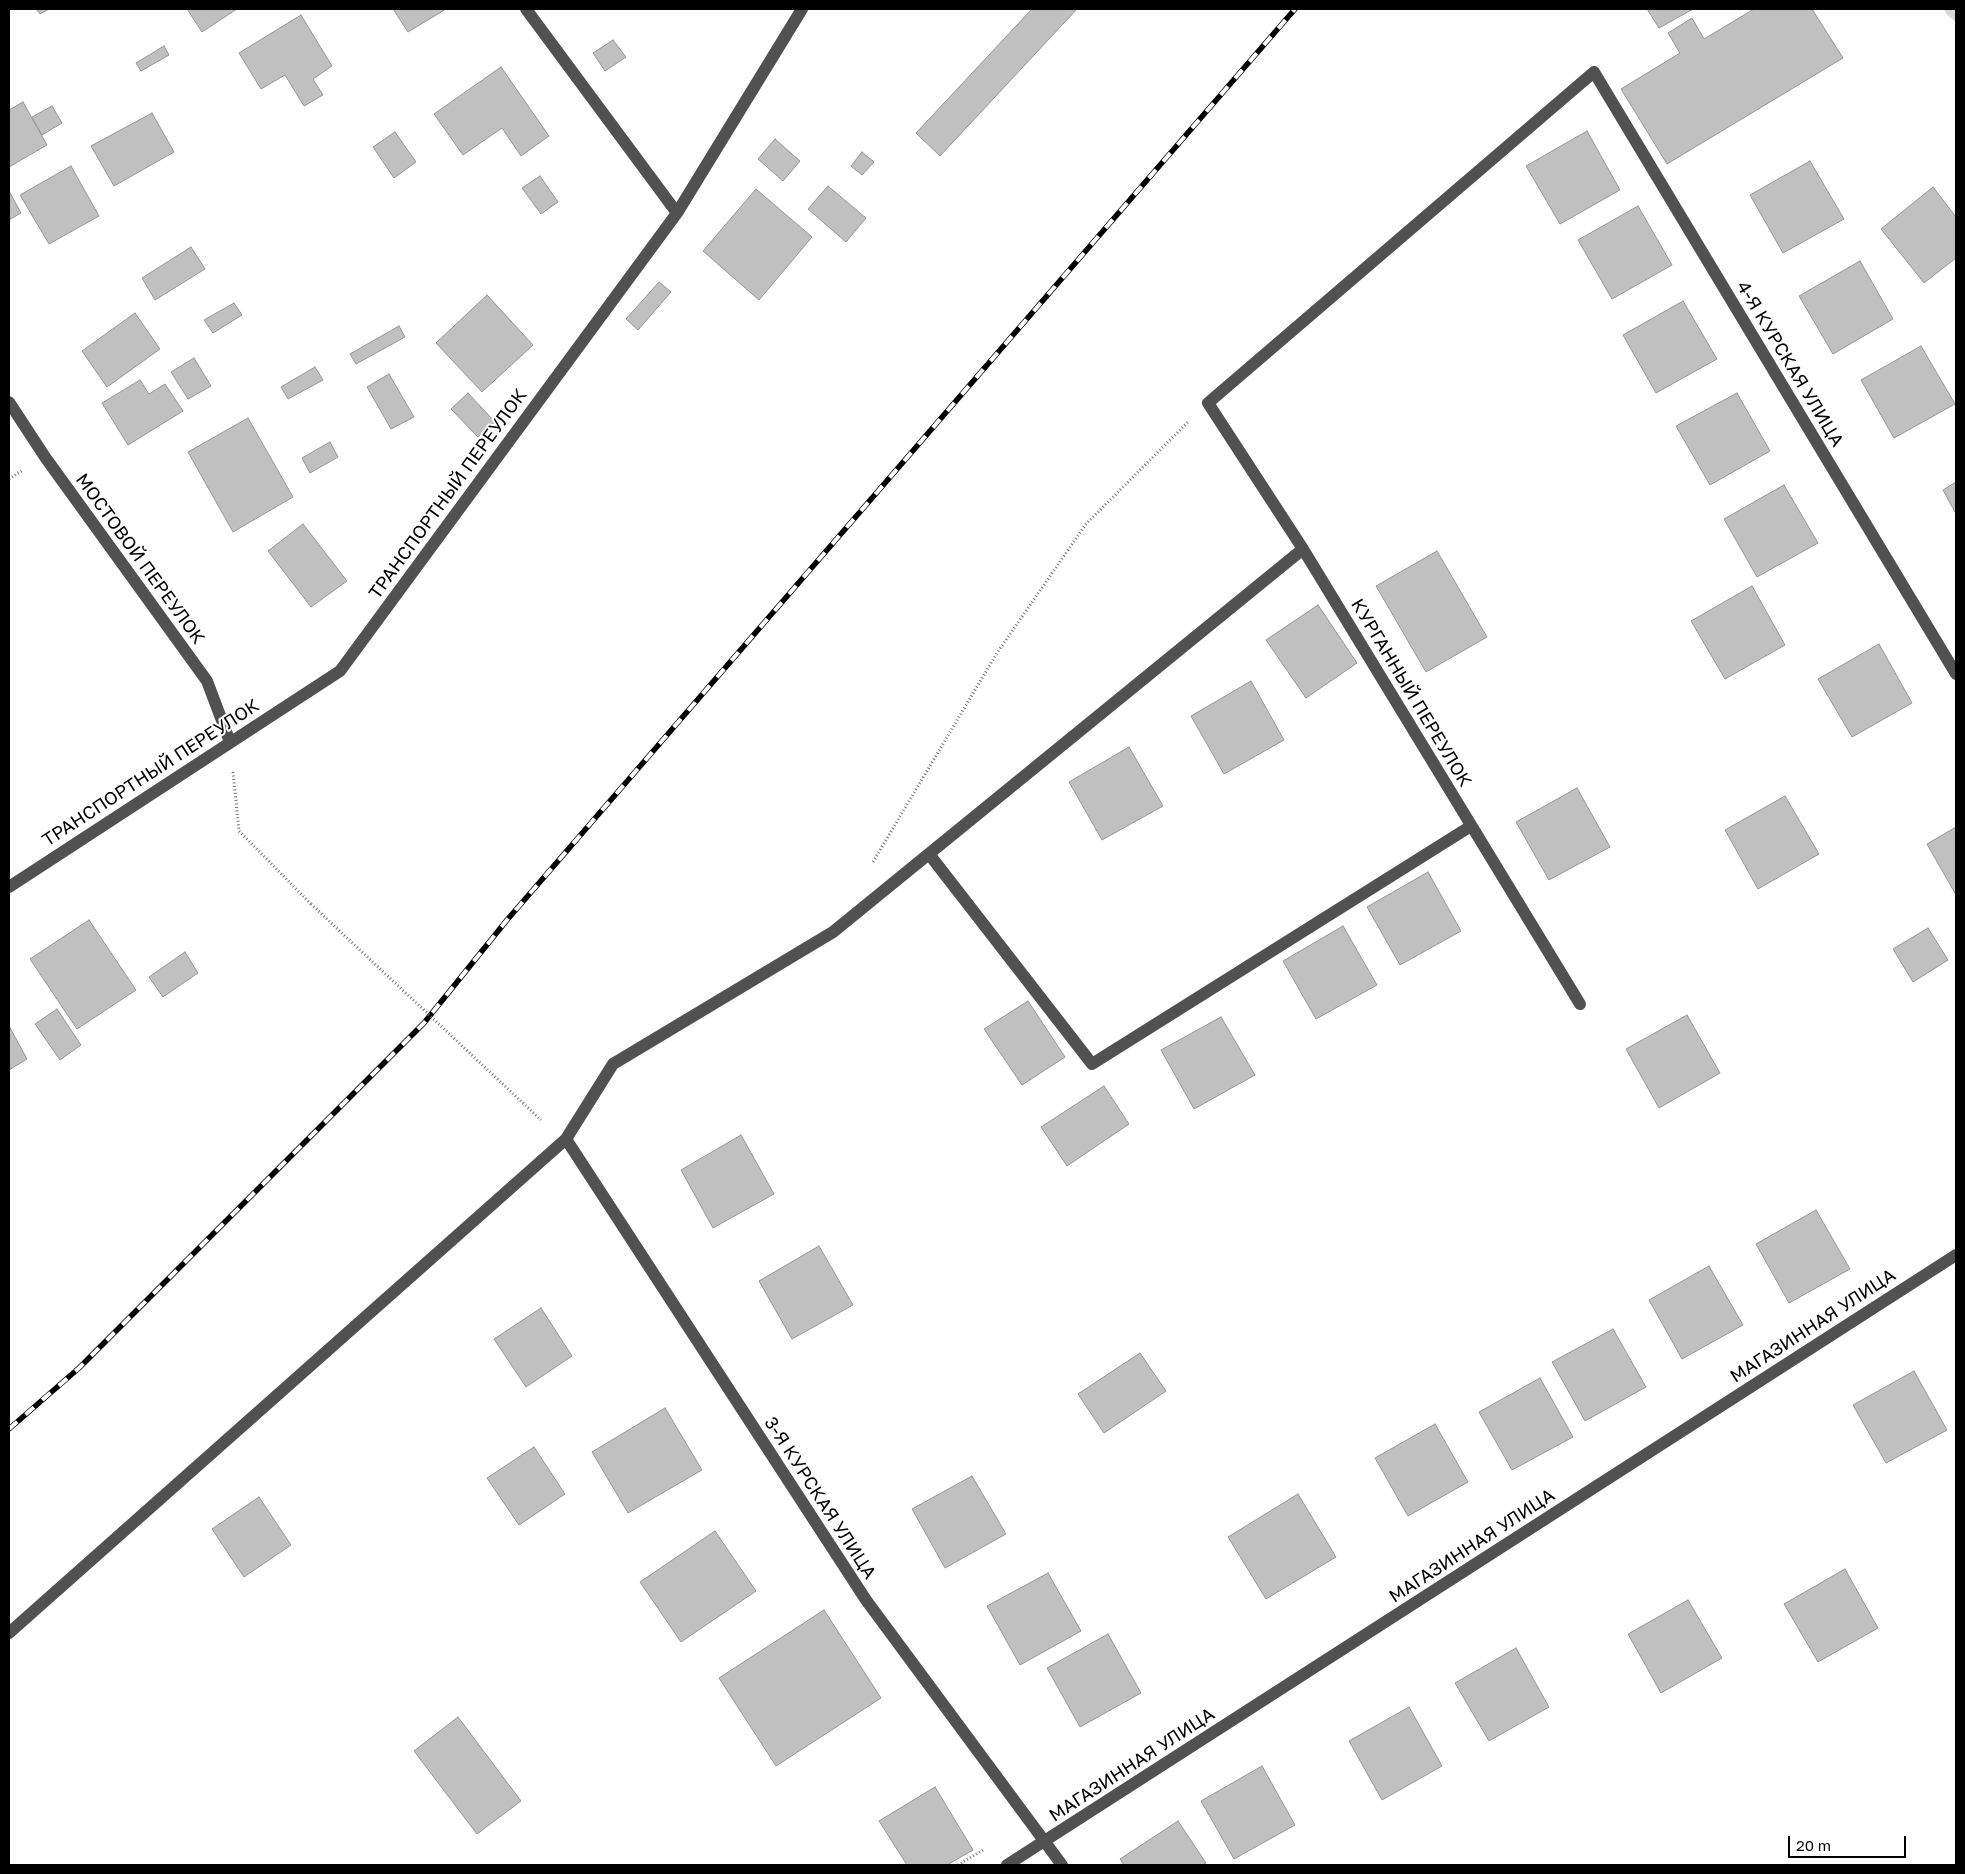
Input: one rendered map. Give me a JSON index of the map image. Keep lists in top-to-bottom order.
{
  "streets": {
    "street": [
      "4-Я КУРСКАЯ УЛИЦА",
      "ТРАНСПОРТНЫЙ ПЕРЕУЛОК",
      "МОСТОВОЙ ПЕРЕУЛОК",
      "КУРГАННЫЙ ПЕРЕУЛОК",
      "МАГАЗИННАЯ УЛИЦА",
      "3-Я КУРСКАЯ УЛИЦА"
    ]
  },
  "crossings": [
    ["4-Я КУРСКАЯ УЛИЦА", "КУРГАННЫЙ ПЕРЕУЛОК"],
    ["ТРАНСПОРТНЫЙ ПЕРЕУЛОК", "МОСТОВОЙ ПЕРЕУЛОК"],
    ["МАГАЗИННАЯ УЛИЦА", "3-Я КУРСКАЯ УЛИЦА"]
  ],
  "scale_bar": "20 m"
}
